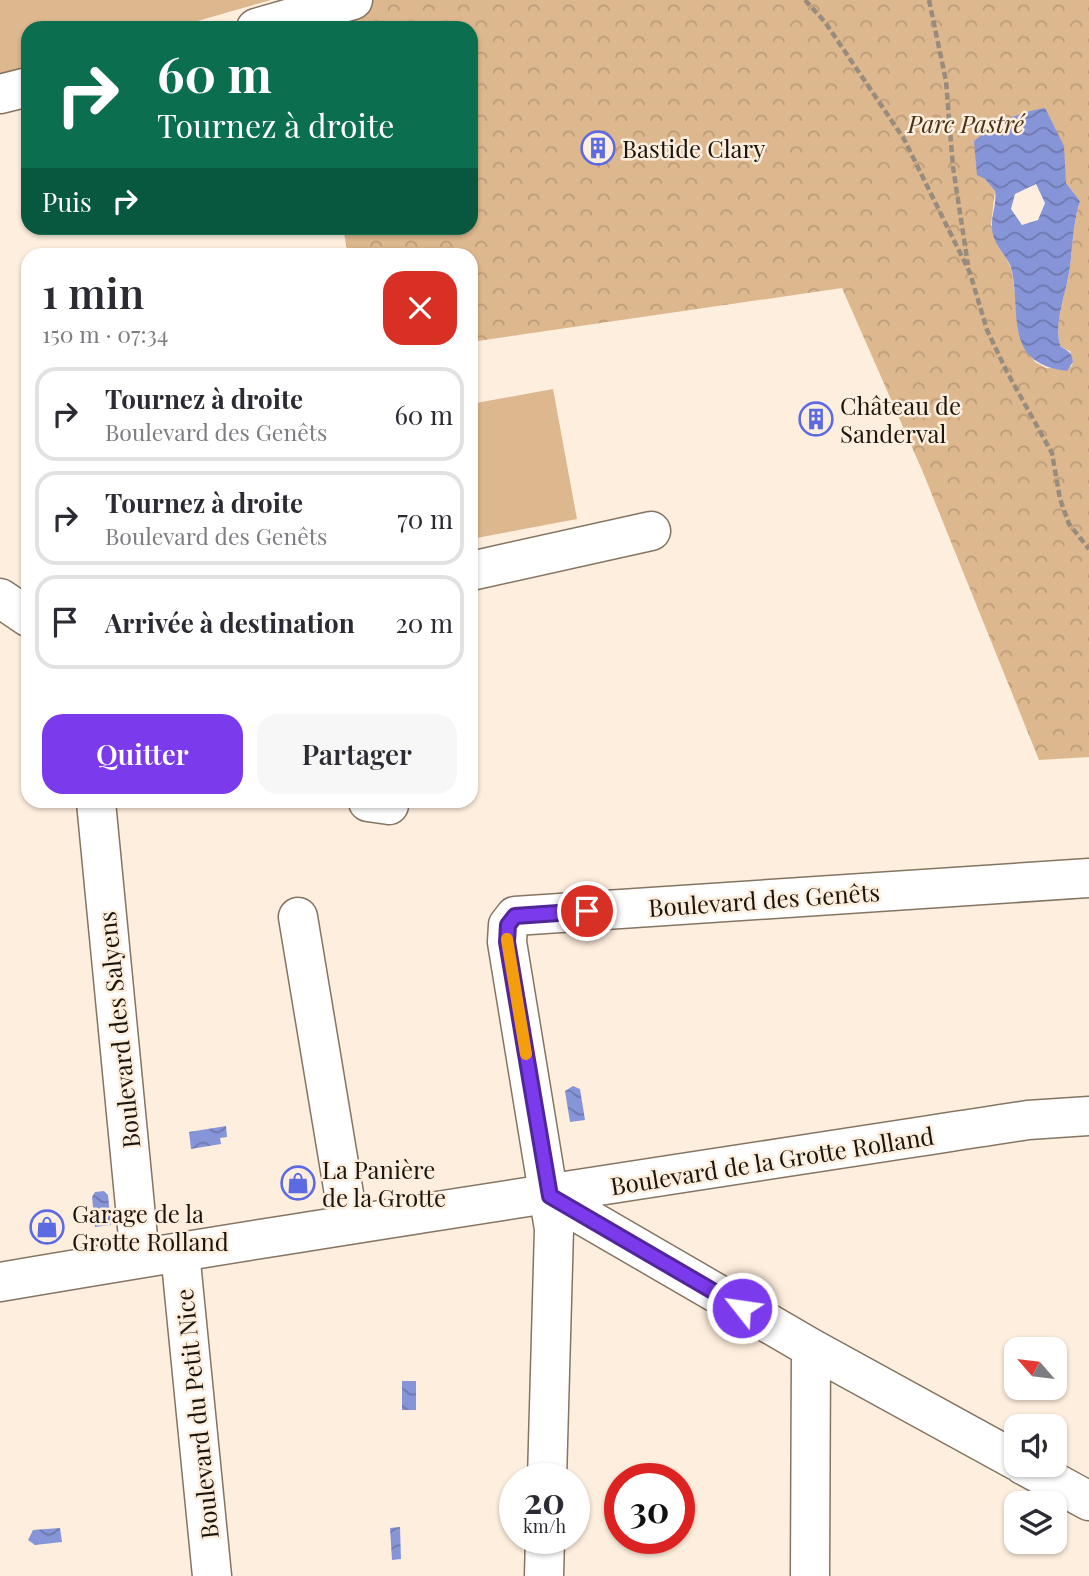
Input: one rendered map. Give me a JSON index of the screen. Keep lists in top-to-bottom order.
{
  "streets": {
    "street": [
      "Boulevard des Genêts",
      "Boulevard des Salyens",
      "Boulevard de la Grotte Rolland",
      "Boulevard du Petit Nice"
    ]
  },
  "crossings": [
    ["Boulevard des Genêts", "Boulevard de la Grotte Rolland"],
    ["Boulevard des Salyens", "Boulevard de la Grotte Rolland"],
    ["Boulevard de la Grotte Rolland", "Boulevard du Petit Nice"]
  ],
  "parks": ["Parc Pastré"],
  "places": {
    "building": ["Bastide Clary", "Château de Sanderval"],
    "shop": ["La Panière de la Grotte", "Garage de la Grotte Rolland"]
  },
  "north": "top left",
  "page": {
    "turn": ["60 m", "Tournez à droite"],
    "then": "Puis",
    "heading": ["1 min", "150 m · 07:34"],
    "list": [
      {
        "name": "Tournez à droite",
        "note": "Boulevard des Genêts",
        "value": "60 m"
      },
      {
        "name": "Tournez à droite",
        "note": "Boulevard des Genêts",
        "value": "70 m"
      },
      {
        "name": "Arrivée à destination",
        "value": "20 m"
      }
    ],
    "buttons": ["Quitter", "Partager"],
    "speed": "20 km/h",
    "limit": "30"
  }
}
